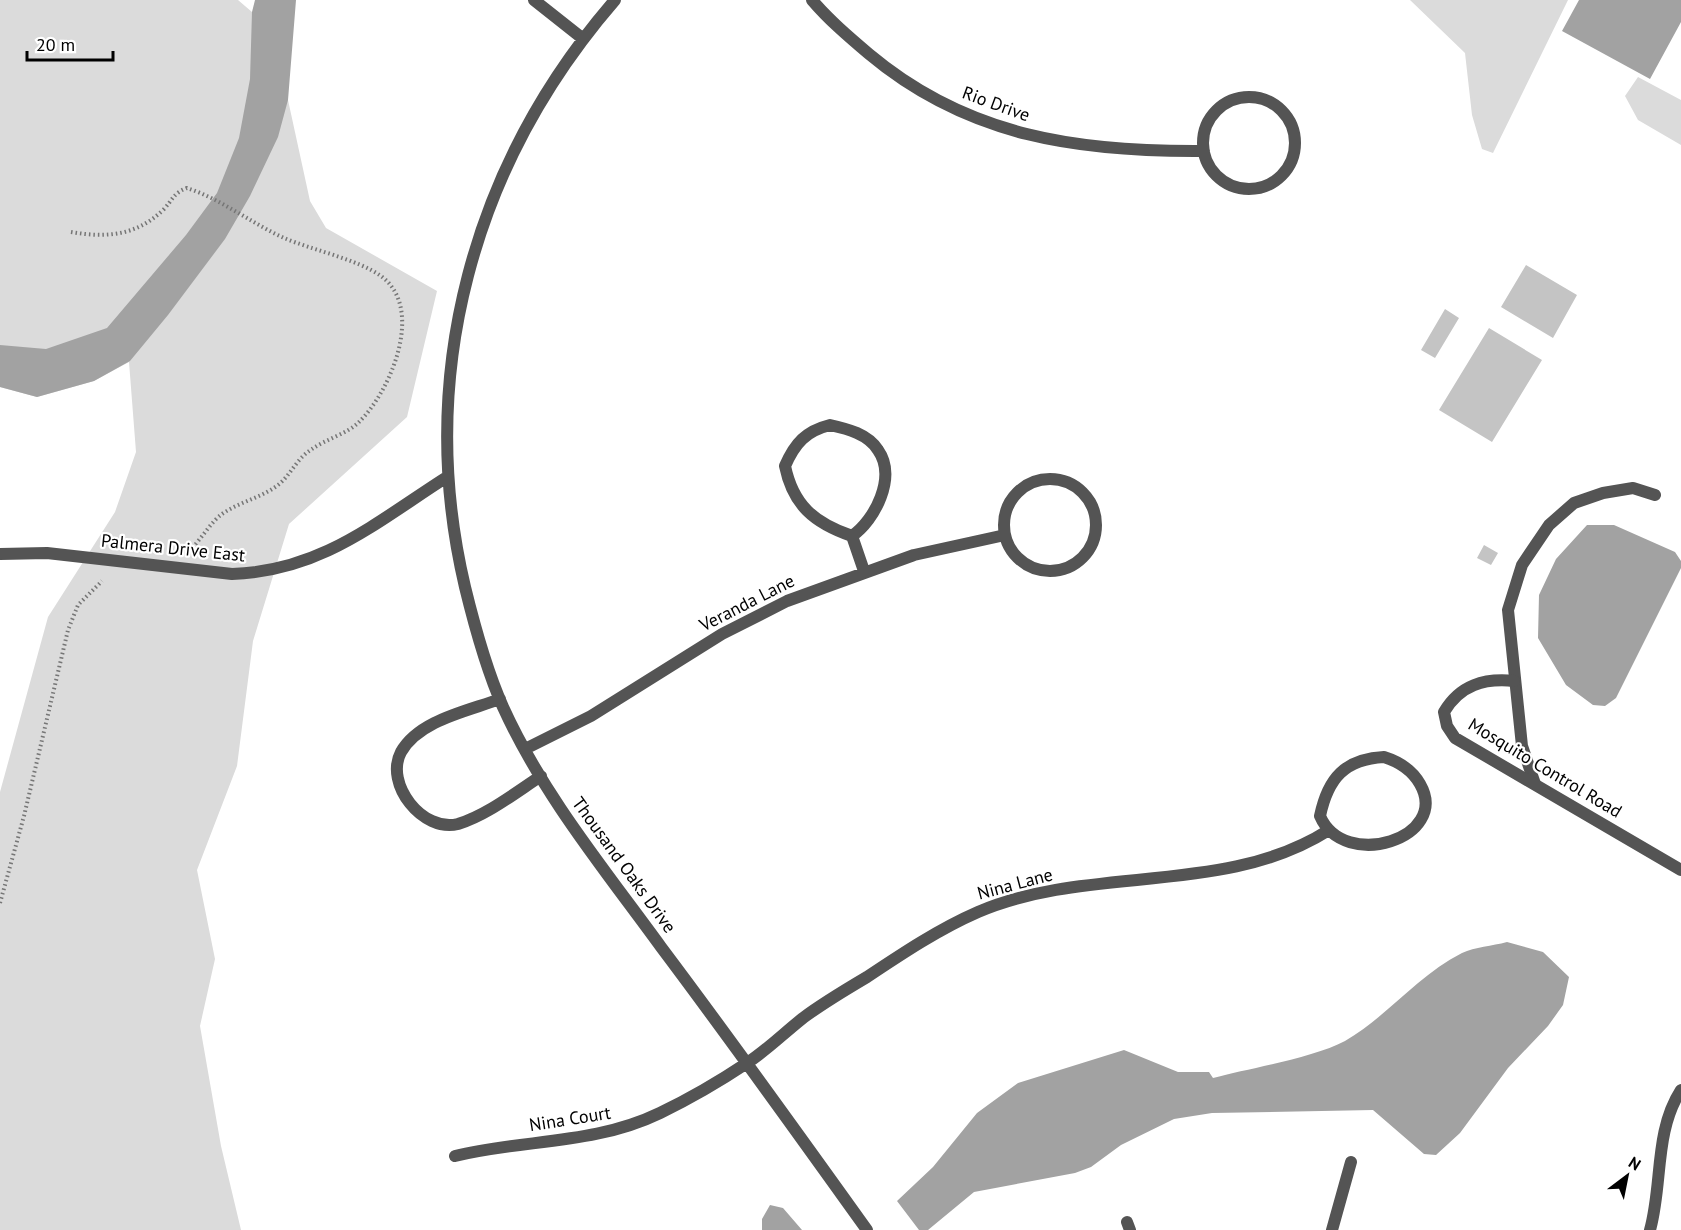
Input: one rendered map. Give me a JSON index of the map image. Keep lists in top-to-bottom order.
{
  "streets": {
    "street": [
      "Rio Drive",
      "Palmera Drive East",
      "Veranda Lane",
      "Mosquito Control Road",
      "Thousand Oaks Drive",
      "Nina Lane",
      "Nina Court"
    ]
  },
  "crossings": [
    ["Palmera Drive East", "Thousand Oaks Drive"],
    ["Veranda Lane", "Thousand Oaks Drive"],
    ["Thousand Oaks Drive", "Nina Lane"],
    ["Thousand Oaks Drive", "Nina Court"],
    ["Nina Lane", "Nina Court"]
  ],
  "scale_bar": "20 m",
  "north": "top right"
}
